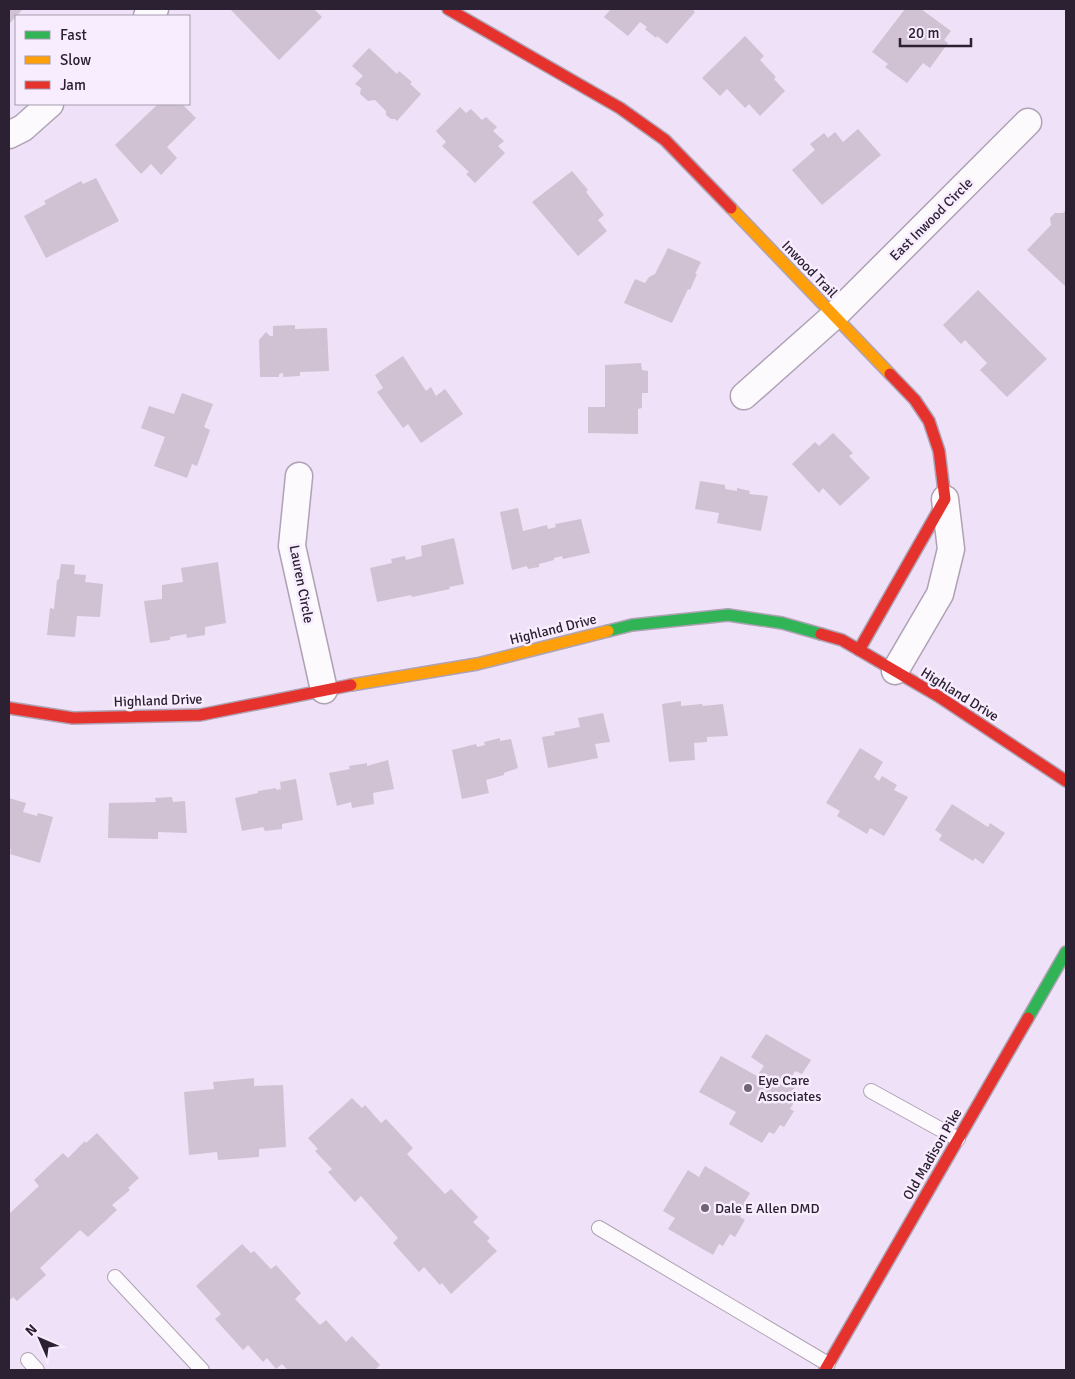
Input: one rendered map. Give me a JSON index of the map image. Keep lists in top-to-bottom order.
{
  "streets": {
    "street": [
      "East Inwood Circle",
      "Inwood Trail",
      "Lauren Circle",
      "Highland Drive",
      "Old Madison Pike"
    ]
  },
  "crossings": [
    ["East Inwood Circle", "Inwood Trail"],
    ["Lauren Circle", "Highland Drive"]
  ],
  "places": ["Eye Care Associates", "Dale E Allen DMD"],
  "legend": ["Fast", "Slow", "Jam"],
  "scale_bar": "20 m",
  "north": "top left"
}
